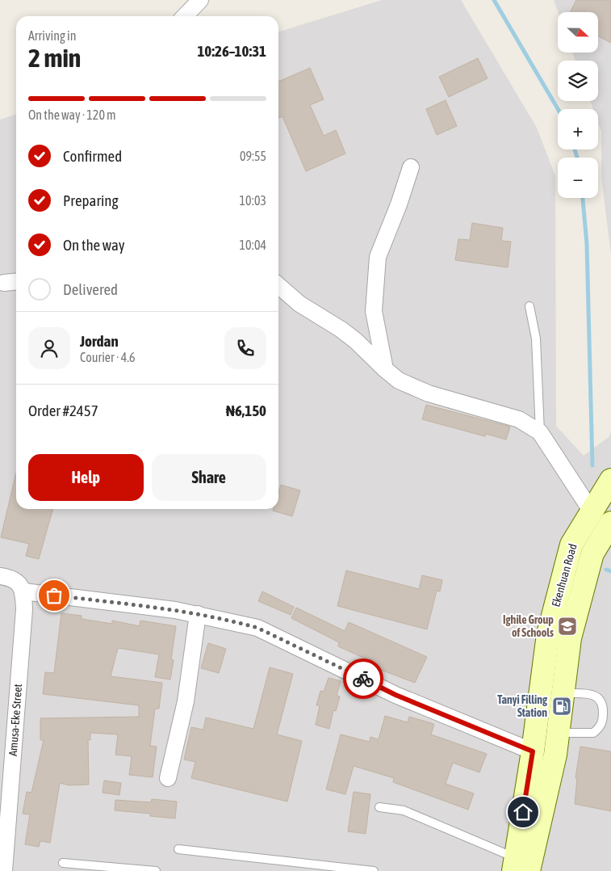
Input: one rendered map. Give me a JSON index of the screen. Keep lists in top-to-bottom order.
{
  "streets": {
    "main road": ["Ekenhuan Road"],
    "street": ["Amusa-Eke Street"]
  },
  "places": {
    "school or university": ["Ighile Group of Schools"],
    "fuel station": ["Tanyi Filling Station"]
  },
  "north": "right",
  "page": {
    "map_buttons": ["+", "−"],
    "heading": ["2 min", "Arriving in", "10:26–10:31"],
    "panel": [
      "Jordan",
      "Courier · 4.6",
      "Order #2457",
      "₦6,150"
    ],
    "bar": "On the way · 120 m",
    "list": [
      ["Confirmed", "09:55"],
      ["Preparing", "10:03"],
      ["On the way", "10:04"],
      "Delivered"
    ],
    "buttons": ["Help", "Share"]
  }
}
